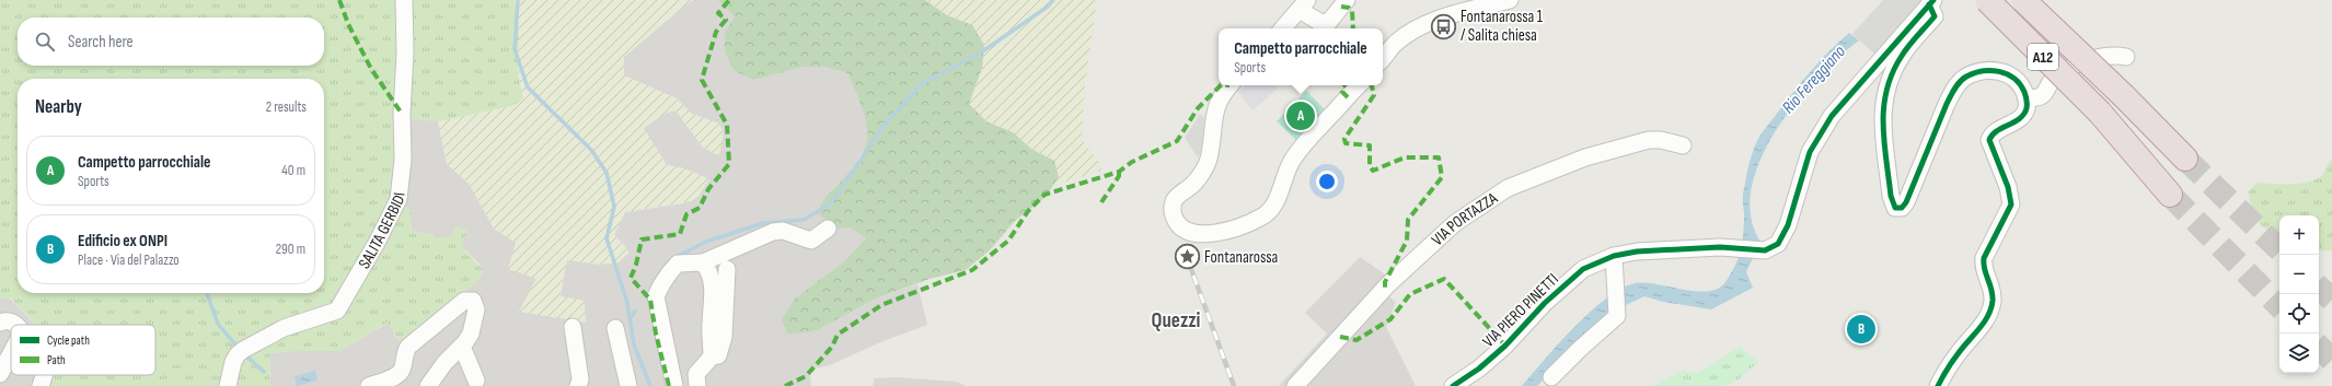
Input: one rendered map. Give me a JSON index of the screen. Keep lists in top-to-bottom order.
{
  "streets": {
    "highway": ["A12"],
    "street": ["VIA PORTAZZA", "SALITA GERBIDI", "VIA PIERO PINETTI"]
  },
  "districts": ["Quezzi"],
  "water": ["Rio Fereggiano"],
  "places": {
    "bus stop": ["Fontanarossa 1 / Salita chiesa"],
    "place": ["Fontanarossa"]
  },
  "legend": ["Cycle path", "Path"],
  "page": {
    "search": "Search here",
    "popup": ["Campetto parrocchiale", "Sports"],
    "heading": ["Nearby", "2 results"],
    "pins": ["A", "B"],
    "list": [
      {
        "mark": "A",
        "name": "Campetto parrocchiale",
        "note": "Sports",
        "value": "40 m"
      },
      {
        "mark": "B",
        "name": "Edificio ex ONPI",
        "note": "Place · Via del Palazzo",
        "value": "290 m"
      }
    ],
    "map_buttons": ["+", "−"]
  }
}
